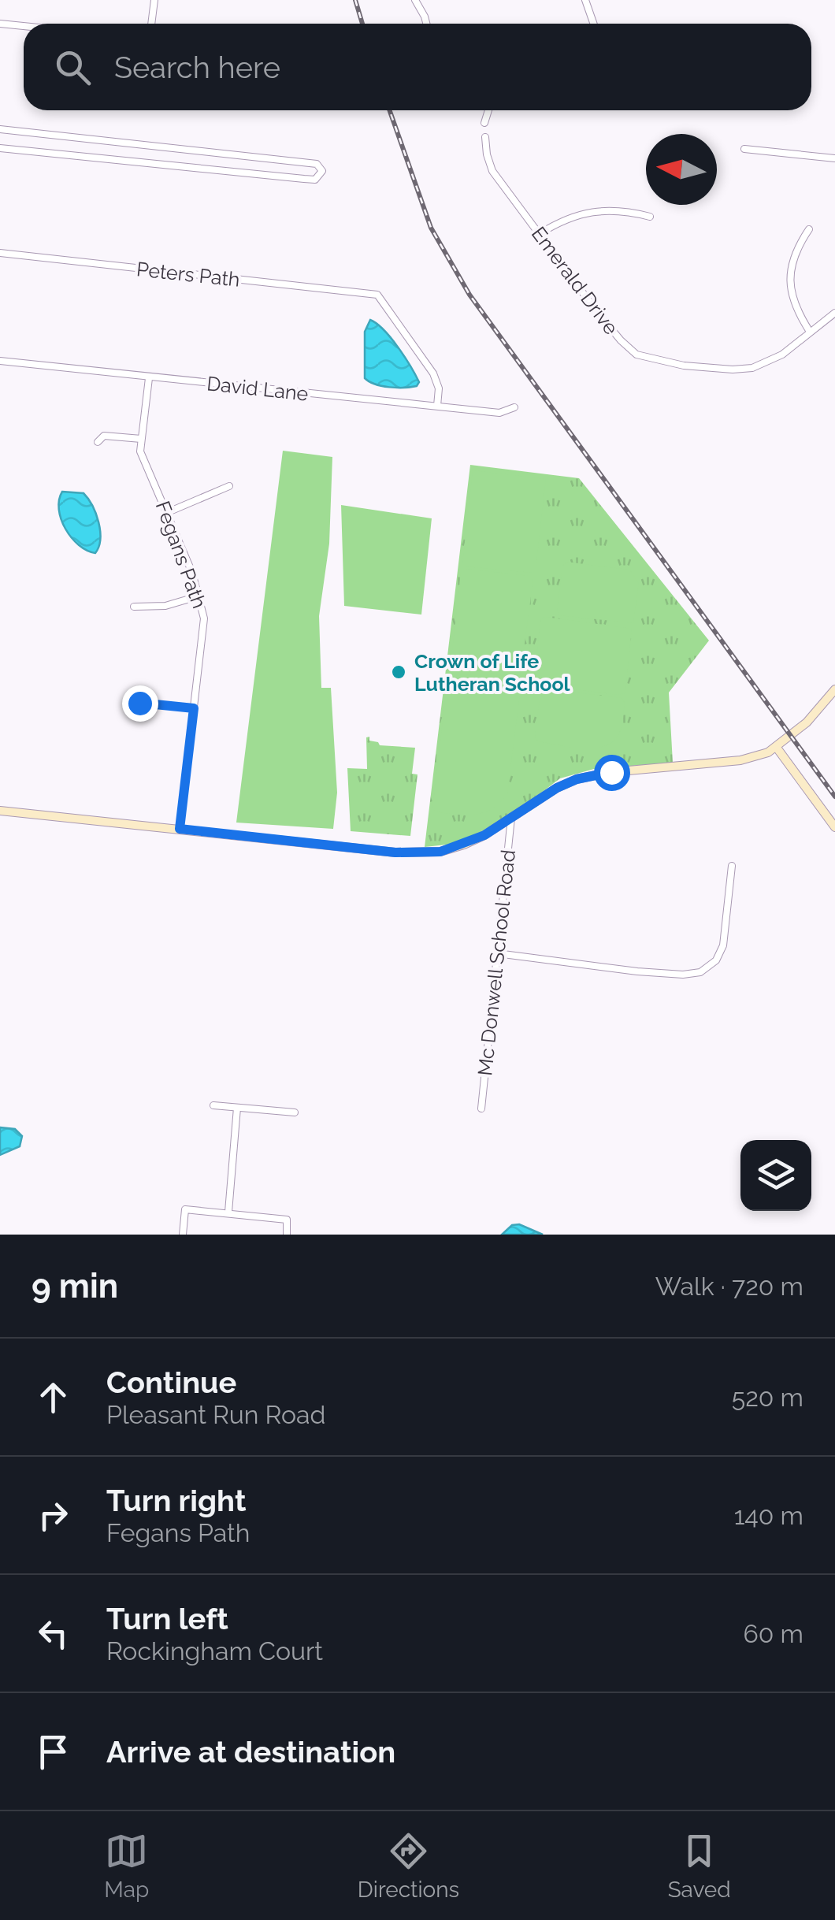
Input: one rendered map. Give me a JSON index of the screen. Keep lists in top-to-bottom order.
{
  "streets": {
    "street": [
      "Peters Path",
      "Emerald Drive",
      "David Lane",
      "Fegans Path",
      "Mc Donwell School Road"
    ]
  },
  "crossings": [
    ["Peters Path", "David Lane"],
    ["David Lane", "Fegans Path"]
  ],
  "places": ["Crown of Life Lutheran School"],
  "north": "left",
  "page": {
    "search": "Search here",
    "heading": ["9 min", "Walk · 720 m"],
    "list": [
      ["Continue", "Pleasant Run Road", "520 m"],
      ["Turn right", "Fegans Path", "140 m"],
      ["Turn left", "Rockingham Court", "60 m"],
      "Arrive at destination"
    ],
    "nav": ["Map", "Directions", "Saved"]
  }
}
